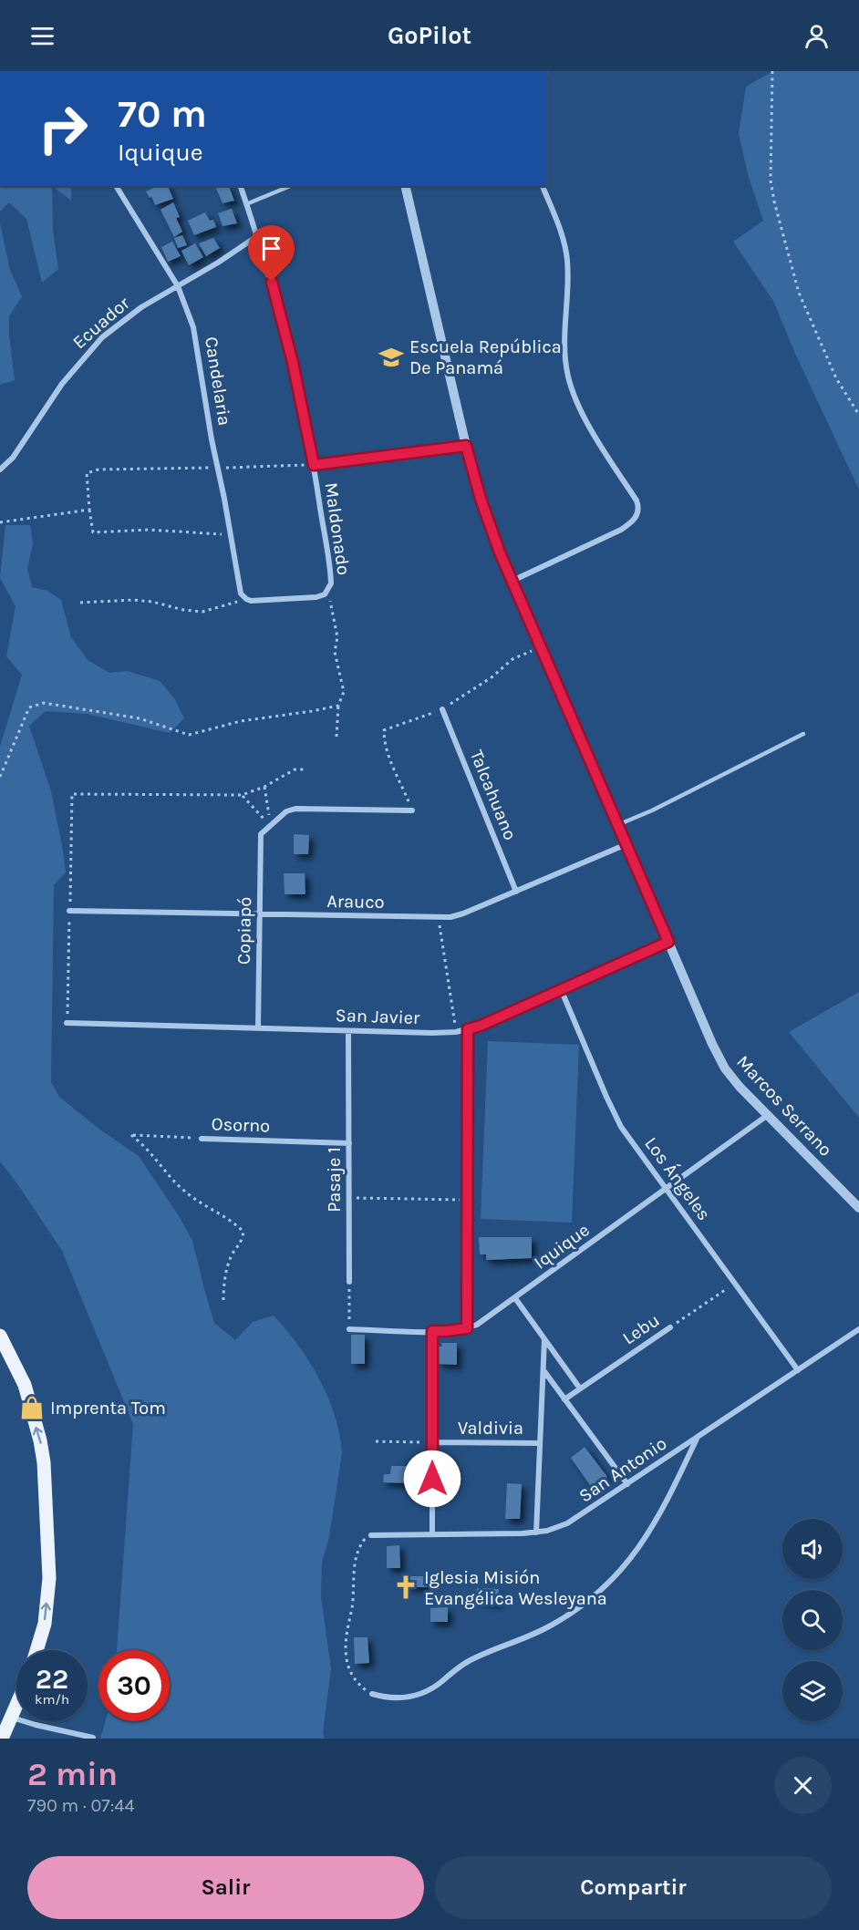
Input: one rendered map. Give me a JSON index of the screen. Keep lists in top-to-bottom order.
{
  "streets": {
    "street": [
      "Ecuador",
      "Candelaria",
      "Maldonado",
      "Talcahuano",
      "Arauco",
      "Copiapó",
      "San Javier",
      "Marcos Serrano",
      "Osorno",
      "Los Ángeles",
      "Pasaje 1",
      "Iquique",
      "Lebu",
      "Valdivia",
      "San Antonio"
    ]
  },
  "crossings": [
    ["Ecuador", "Candelaria"],
    ["Ecuador", "Maldonado"],
    ["Talcahuano", "Arauco"],
    ["Arauco", "Copiapó"],
    ["Arauco", "Marcos Serrano"],
    ["Copiapó", "San Javier"],
    ["San Javier", "Marcos Serrano"],
    ["San Javier", "Los Ángeles"],
    ["San Javier", "Pasaje 1"],
    ["Marcos Serrano", "Iquique"],
    ["Osorno", "Pasaje 1"],
    ["Los Ángeles", "Iquique"],
    ["Los Ángeles", "Lebu"],
    ["Los Ángeles", "San Antonio"]
  ],
  "places": {
    "school or university": ["Escuela República De Panamá"],
    "shop": ["Imprenta Tom"],
    "church": ["Iglesia Misión Evangélica Wesleyana"]
  },
  "page": {
    "header": "GoPilot",
    "turn": ["70 m", "Iquique"],
    "speed": "22 km/h",
    "limit": "30",
    "heading": ["2 min", "790 m · 07:44"],
    "buttons": ["Salir", "Compartir"]
  }
}
